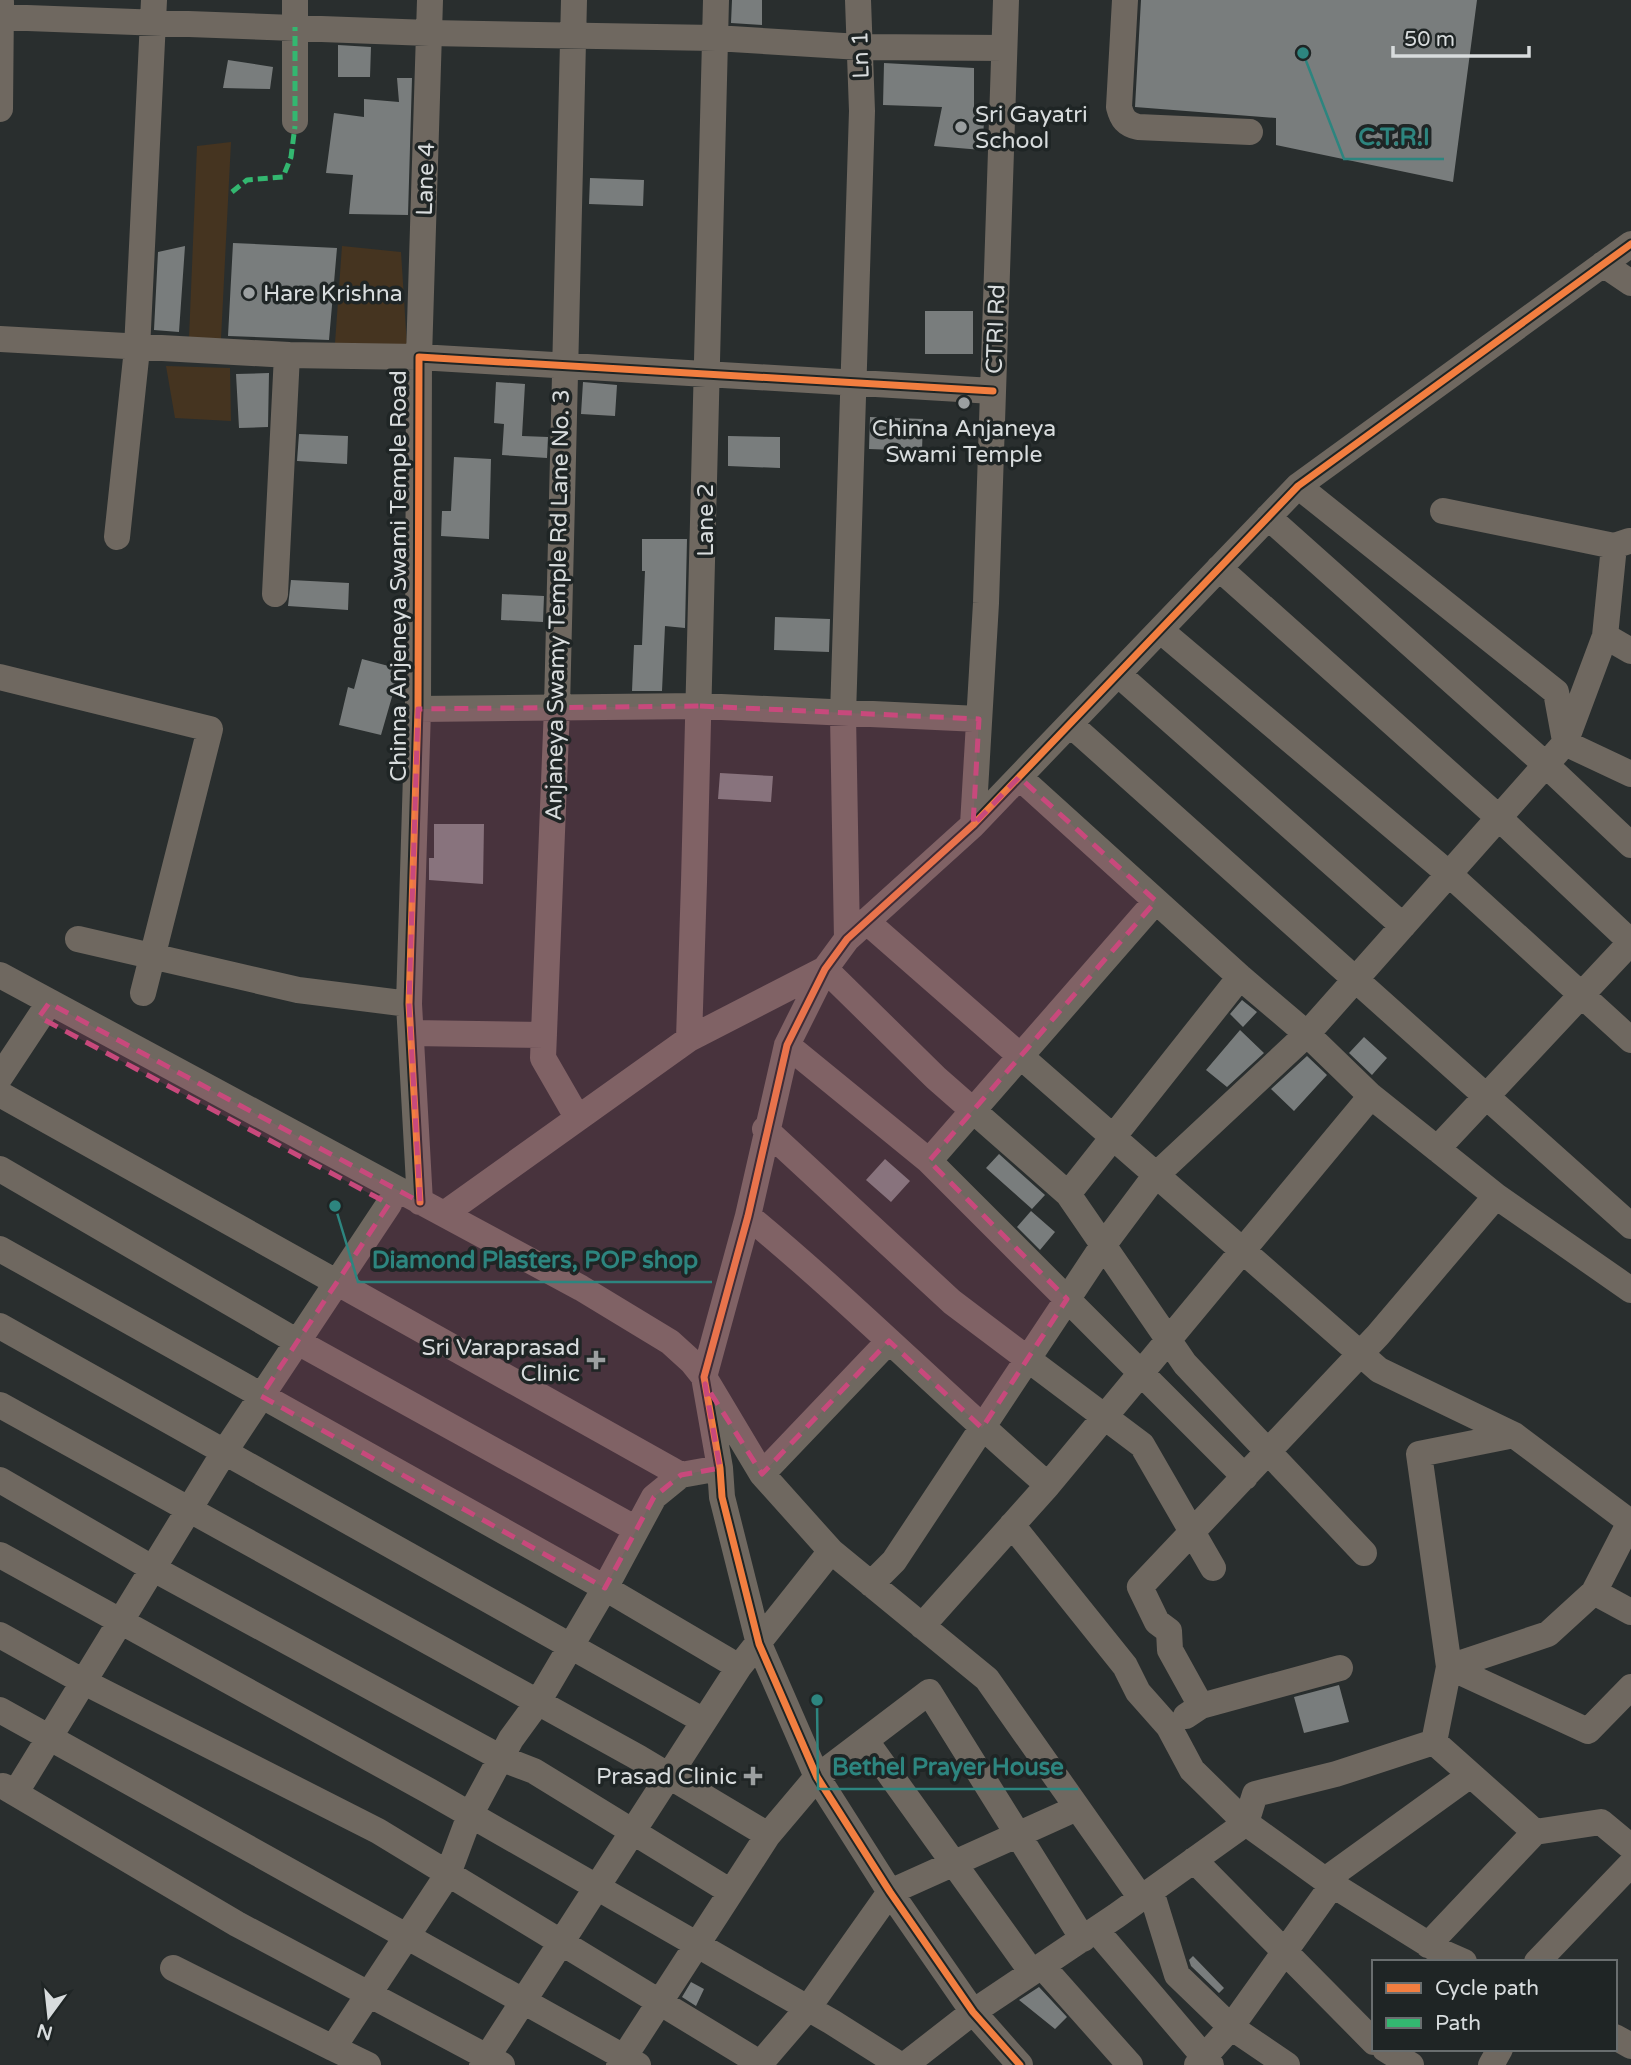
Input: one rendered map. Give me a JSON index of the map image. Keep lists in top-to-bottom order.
{
  "streets": {
    "street": [
      "Ln 1",
      "Lane 4",
      "CTRI Rd",
      "Lane 2",
      "Chinna Anjeneya Swami Temple Road",
      "Anjaneya Swamy Temple Rd Lane No. 3"
    ]
  },
  "crossings": [
    ["Ln 1", "Chinna Anjeneya Swami Temple Road"],
    ["Lane 4", "Chinna Anjeneya Swami Temple Road"],
    ["CTRI Rd", "Chinna Anjeneya Swami Temple Road"],
    ["Lane 2", "Chinna Anjeneya Swami Temple Road"],
    ["Chinna Anjeneya Swami Temple Road", "Anjaneya Swamy Temple Rd Lane No. 3"]
  ],
  "places": {
    "other": [
      "C.T.R.I",
      "Sri Gayatri School",
      "Hare Krishna",
      "Chinna Anjaneya Swami Temple",
      "Diamond Plasters, POP shop",
      "Bethel Prayer House"
    ],
    "health": ["Sri Varaprasad Clinic", "Prasad Clinic"]
  },
  "legend": ["Cycle path", "Path"],
  "scale_bar": "50 m",
  "north": "bottom"
}
